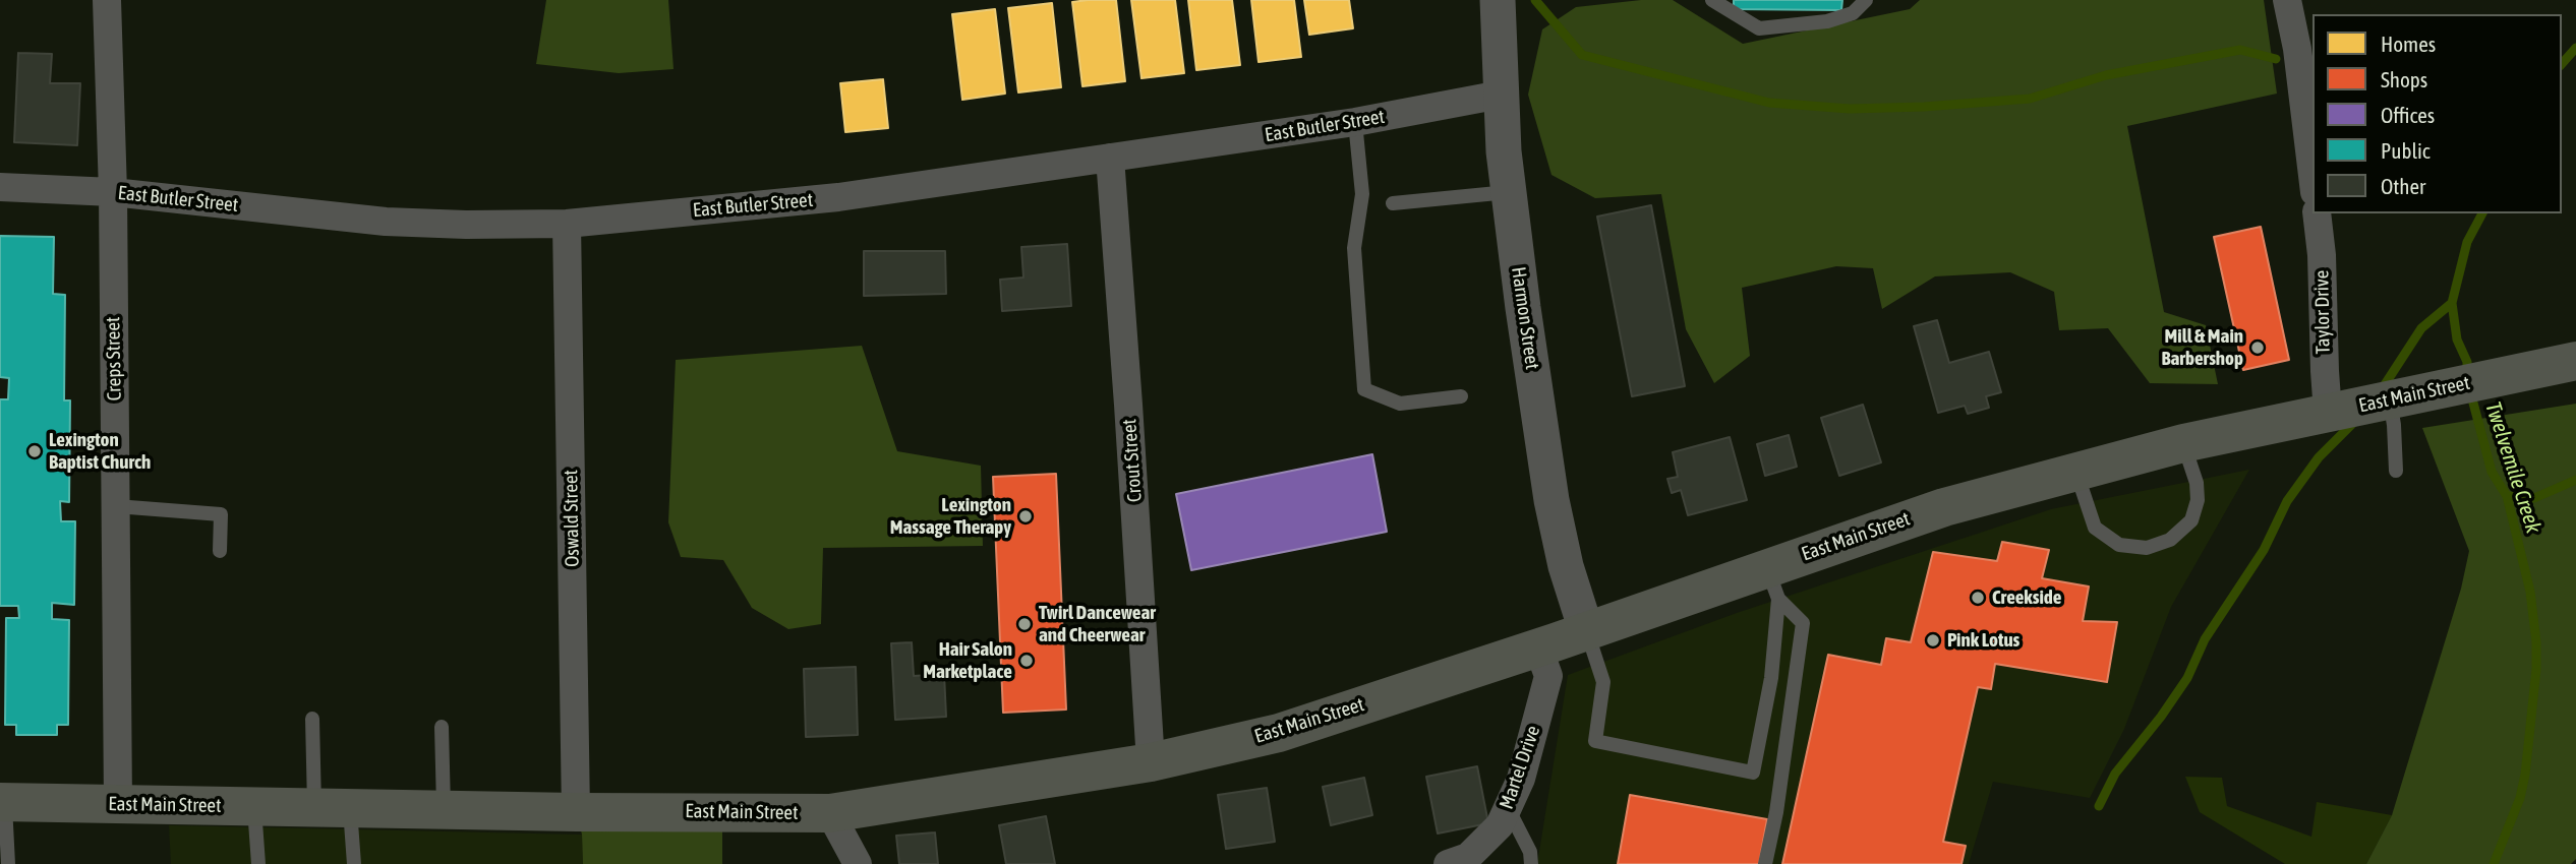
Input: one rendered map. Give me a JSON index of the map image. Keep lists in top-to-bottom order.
{
  "streets": {
    "main road": ["East Main Street"],
    "street": [
      "East Butler Street",
      "Taylor Drive",
      "Harmon Street",
      "Creps Street",
      "Crout Street",
      "Oswald Street",
      "Martel Drive"
    ]
  },
  "crossings": [
    ["East Butler Street", "Harmon Street"],
    ["East Butler Street", "Creps Street"],
    ["East Butler Street", "Crout Street"],
    ["East Butler Street", "Oswald Street"],
    ["Taylor Drive", "East Main Street"],
    ["Harmon Street", "East Main Street"],
    ["Creps Street", "East Main Street"],
    ["East Main Street", "Crout Street"],
    ["East Main Street", "Oswald Street"],
    ["East Main Street", "Martel Drive"]
  ],
  "water": ["Twelvemile Creek"],
  "places": [
    "Mill & Main Barbershop",
    "Lexington Baptist Church",
    "Lexington Massage Therapy",
    "Creekside",
    "Twirl Dancewear and Cheerwear",
    "Pink Lotus",
    "Hair Salon Marketplace"
  ],
  "legend": [
    "Homes",
    "Shops",
    "Offices",
    "Public",
    "Other"
  ]
}
